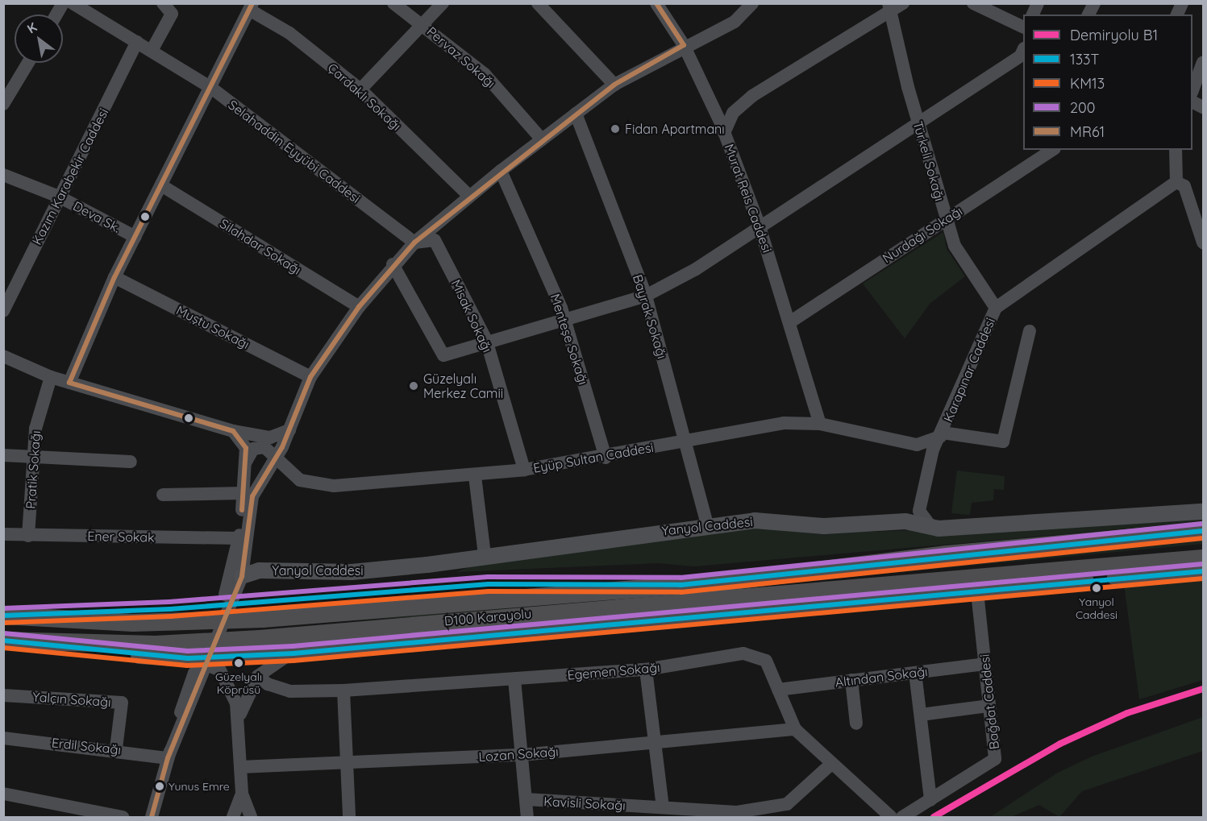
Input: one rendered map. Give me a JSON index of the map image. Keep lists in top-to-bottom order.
{
  "streets": {
    "highway": ["D100 Karayolu"],
    "main road": ["Yanyol Caddesi"],
    "street": [
      "Pervaz Sokağı",
      "Çardaklı Sokağı",
      "Selahaddin Eyyübi Caddesi",
      "Türkeli Sokağı",
      "Kazım Karabekir Caddesi",
      "Murat Reis Caddesi",
      "Deva Sk.",
      "Nurdağı Sokağı",
      "Silahdar Sokağı",
      "Misak Sokağı",
      "Bayrak Sokağı",
      "Muştu Sokağı",
      "Menteşe Sokağı",
      "Karapınar Caddesi",
      "Eyüp Sultan Caddesi",
      "Pratik Sokağı",
      "Ener Sokak",
      "Egemen Sokağı",
      "Altından Sokağı",
      "Yalçın Sokağı",
      "Bağdat Caddesi",
      "Erdil Sokağı",
      "Lozan Sokağı",
      "Kavisli Sokağı"
    ]
  },
  "crossings": [
    ["Selahaddin Eyyübi Caddesi", "Kazım Karabekir Caddesi"],
    ["Selahaddin Eyyübi Caddesi", "Misak Sokağı"],
    ["Türkeli Sokağı", "Murat Reis Caddesi"],
    ["Türkeli Sokağı", "Nurdağı Sokağı"],
    ["Türkeli Sokağı", "Karapınar Caddesi"],
    ["Kazım Karabekir Caddesi", "Deva Sk."],
    ["Murat Reis Caddesi", "Nurdağı Sokağı"],
    ["Murat Reis Caddesi", "Eyüp Sultan Caddesi"],
    ["Misak Sokağı", "Eyüp Sultan Caddesi"],
    ["Bayrak Sokağı", "Eyüp Sultan Caddesi"],
    ["Bayrak Sokağı", "Yanyol Caddesi"],
    ["Menteşe Sokağı", "Eyüp Sultan Caddesi"],
    ["Pratik Sokağı", "Ener Sokak"],
    ["Egemen Sokağı", "Altından Sokağı"],
    ["Egemen Sokağı", "Lozan Sokağı"],
    ["Egemen Sokağı", "Kavisli Sokağı"],
    ["Altından Sokağı", "Bağdat Caddesi"],
    ["Yalçın Sokağı", "Erdil Sokağı"]
  ],
  "places": [
    "Fidan Apartmanı",
    "Güzelyalı Merkez Camii",
    "Yanyol Caddesi",
    "Güzelyalı Köprüsü",
    "Yunus Emre"
  ],
  "lines": [
    "transit line MR61",
    "transit line 200",
    "transit line 133T",
    "transit line KM13",
    "rail line B1"
  ],
  "legend": [
    "Demiryolu B1",
    "133T",
    "KM13",
    "200",
    "MR61"
  ],
  "north": "top left"
}
